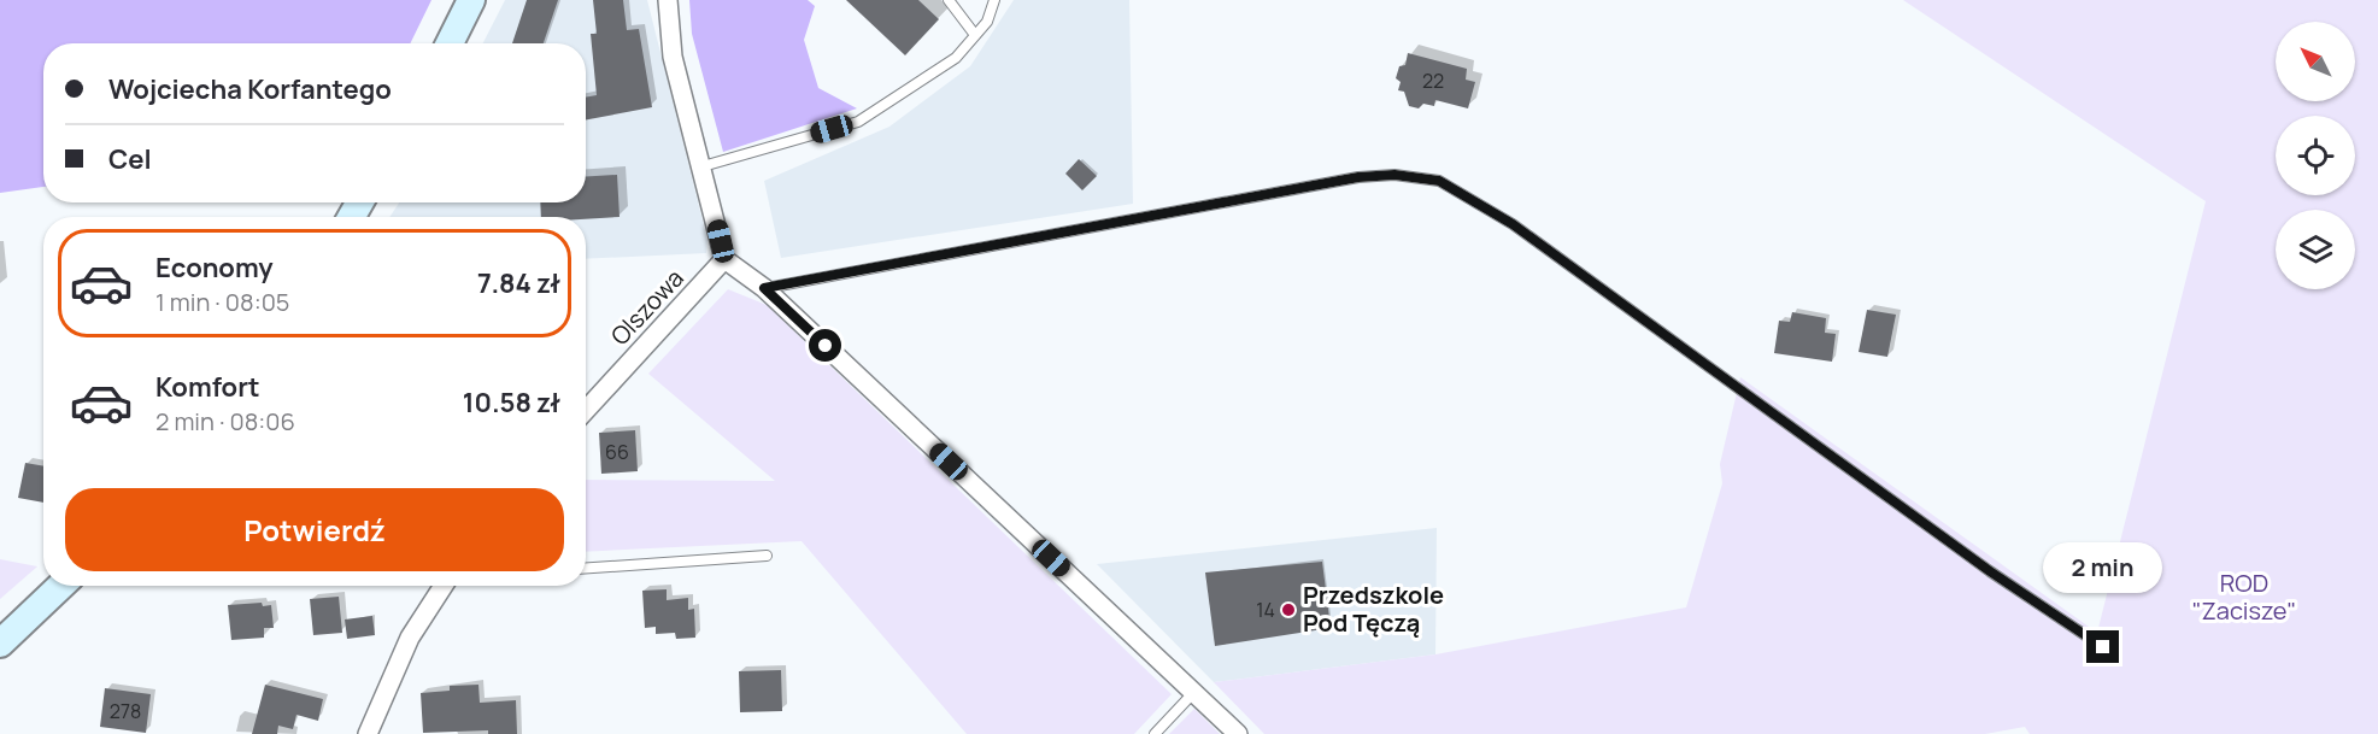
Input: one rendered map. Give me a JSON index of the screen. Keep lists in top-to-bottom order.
{
  "streets": {
    "street": ["Olszowa"]
  },
  "parks": ["ROD \"Zacisze\""],
  "places": ["Przedszkole Pod Tęczą"],
  "house_numbers": [
    "22",
    "66",
    "14",
    "278"
  ],
  "north": "top left",
  "page": {
    "banner": ["Wojciecha Korfantego", "Cel"],
    "list": [
      {
        "name": "Economy",
        "note": "1 min · 08:05",
        "value": "7.84 zł"
      },
      {
        "name": "Komfort",
        "note": "2 min · 08:06",
        "value": "10.58 zł"
      }
    ],
    "buttons": "Potwierdź",
    "bubble": "2 min"
  }
}
